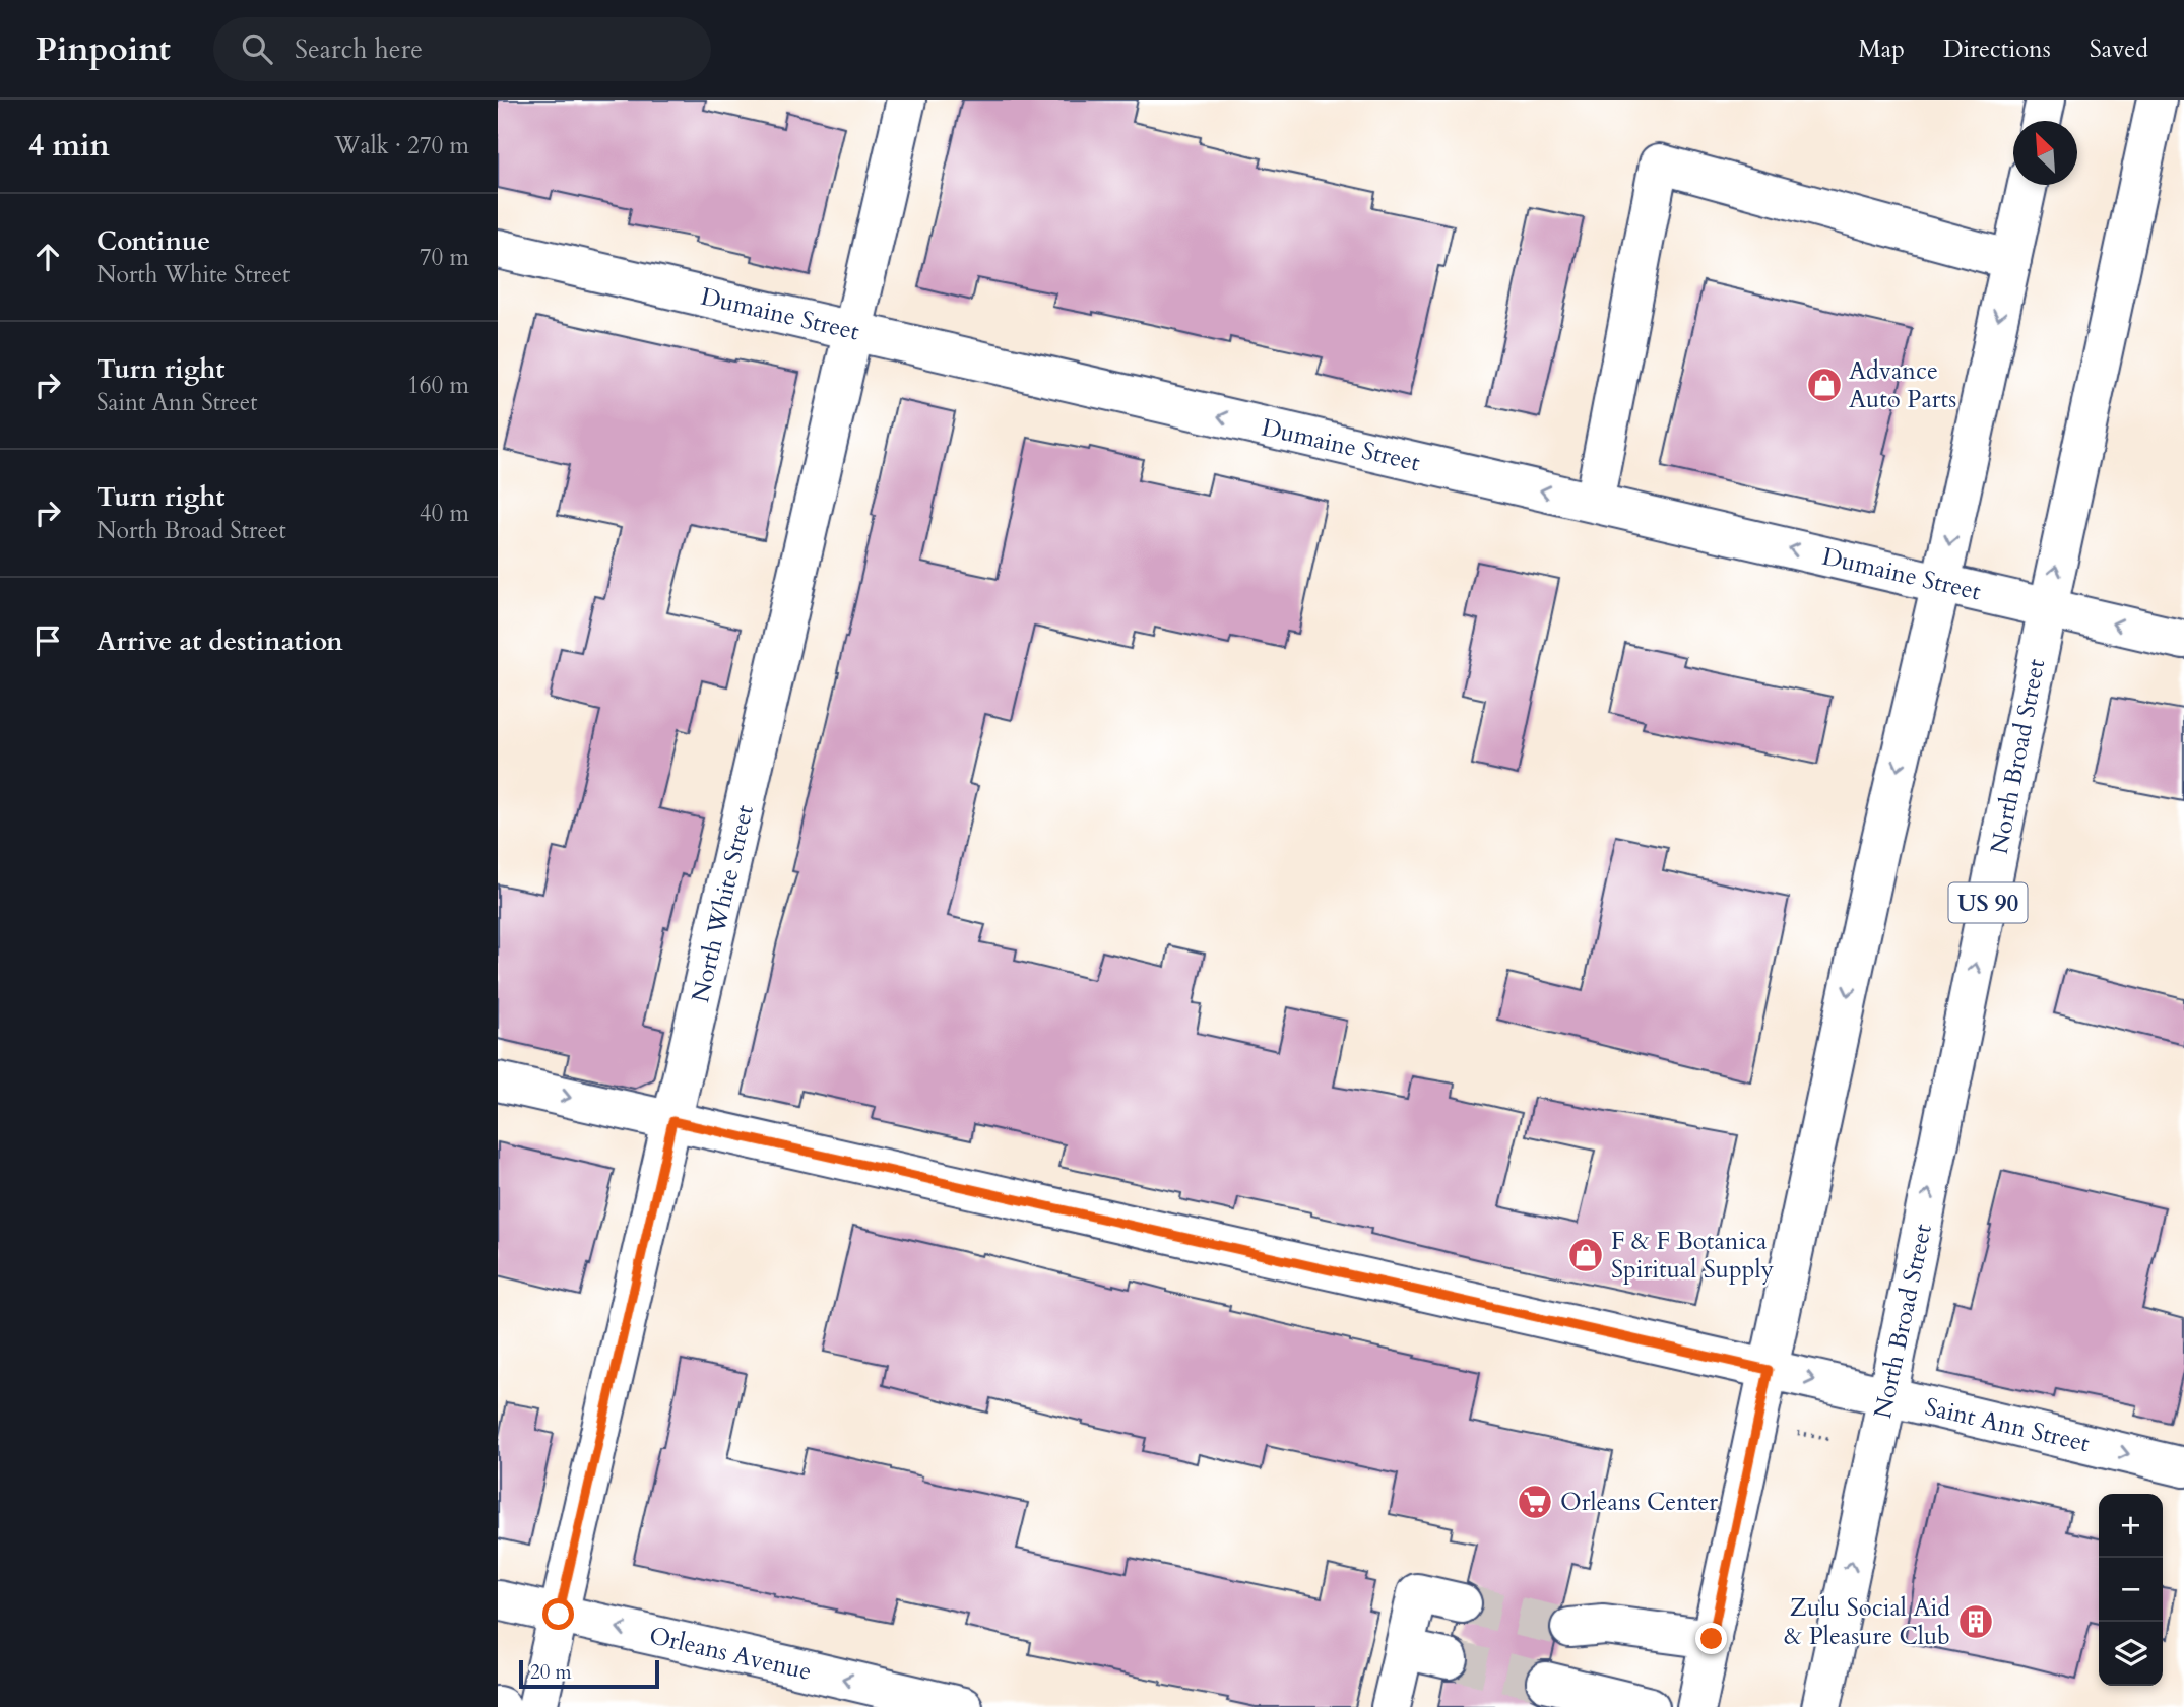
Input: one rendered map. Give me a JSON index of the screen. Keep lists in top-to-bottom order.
{
  "streets": {
    "street": [
      "Dumaine Street",
      "North Broad Street",
      "US 90",
      "North White Street",
      "Saint Ann Street",
      "Orleans Avenue"
    ]
  },
  "crossings": [
    ["Dumaine Street", "North Broad Street"],
    ["Dumaine Street", "North White Street"],
    ["North Broad Street", "Saint Ann Street"],
    ["North White Street", "Saint Ann Street"],
    ["North White Street", "Orleans Avenue"]
  ],
  "one_way": ["Dumaine Street", "Saint Ann Street", "Orleans Avenue"],
  "places": {
    "shop": ["Advance Auto Parts", "F & F Botanica Spiritual Supply"],
    "supermarket": ["Orleans Center"],
    "building": ["Zulu Social Aid & Pleasure Club"]
  },
  "scale_bar": "20 m",
  "north": "top left",
  "page": {
    "header": "Pinpoint",
    "search": "Search here",
    "nav": ["Map", "Directions", "Saved"],
    "heading": ["4 min", "Walk · 270 m"],
    "list": [
      ["Continue", "North White Street", "70 m"],
      ["Turn right", "Saint Ann Street", "160 m"],
      ["Turn right", "North Broad Street", "40 m"],
      "Arrive at destination"
    ],
    "map_buttons": ["+", "−"],
    "scale": "20 m"
  }
}
